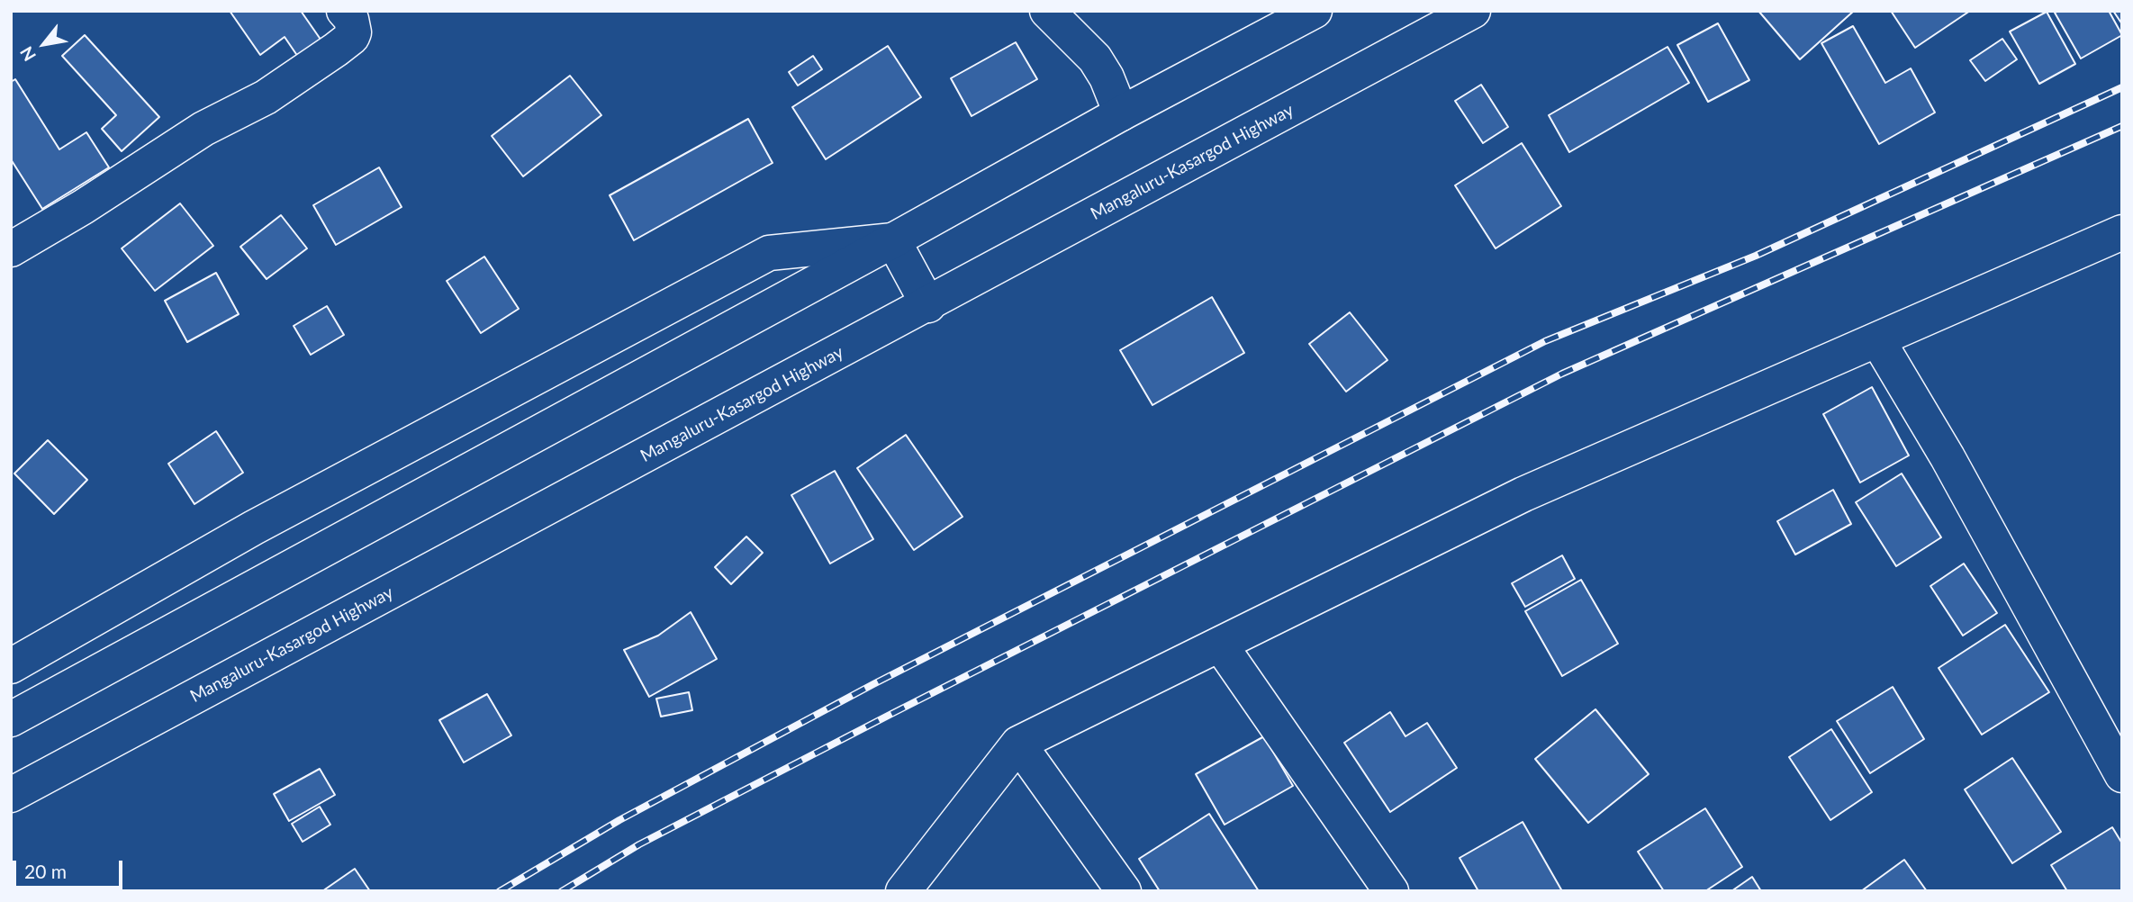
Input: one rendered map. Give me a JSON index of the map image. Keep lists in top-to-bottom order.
{
  "streets": {
    "main road": ["Mangaluru-Kasargod Highway"]
  },
  "scale_bar": "20 m",
  "north": "bottom left"
}
